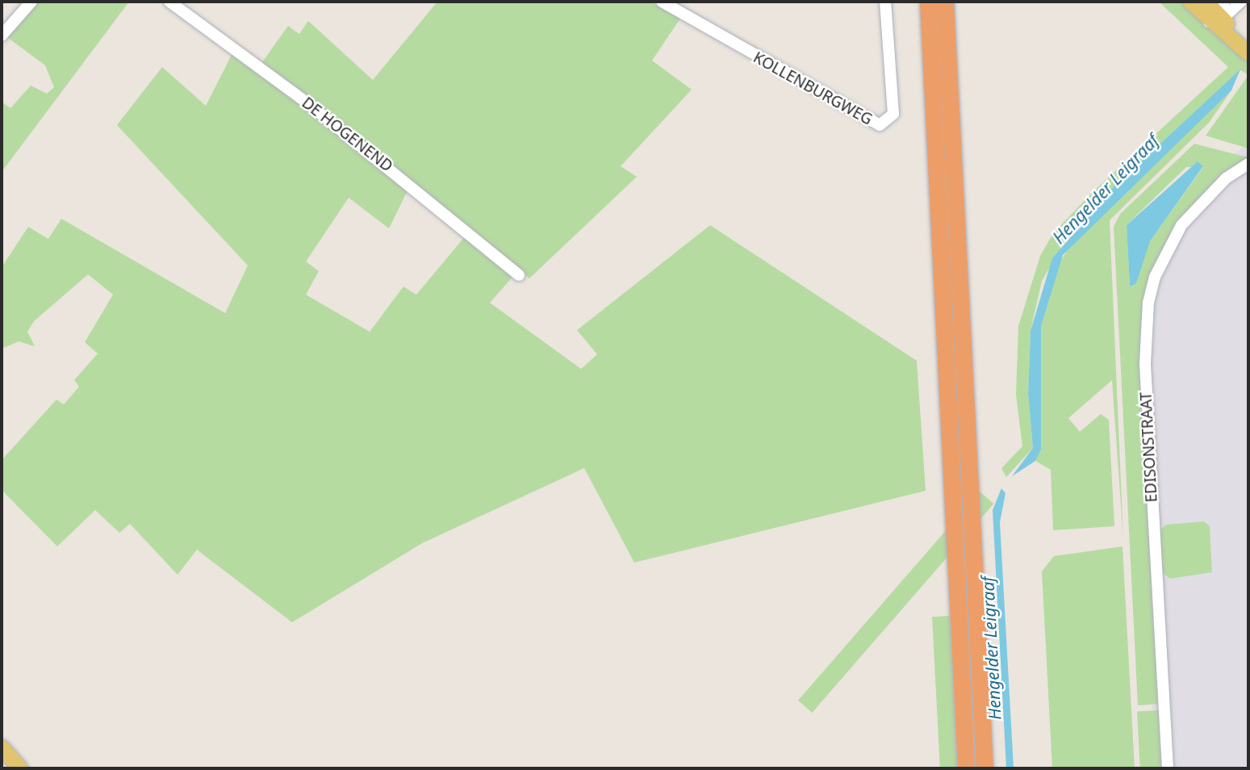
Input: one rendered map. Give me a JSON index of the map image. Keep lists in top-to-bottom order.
{
  "streets": {
    "street": ["KOLLENBURGWEG", "DE HOGENEND", "EDISONSTRAAT"]
  },
  "water": ["Hengelder Leigraaf"]
}
